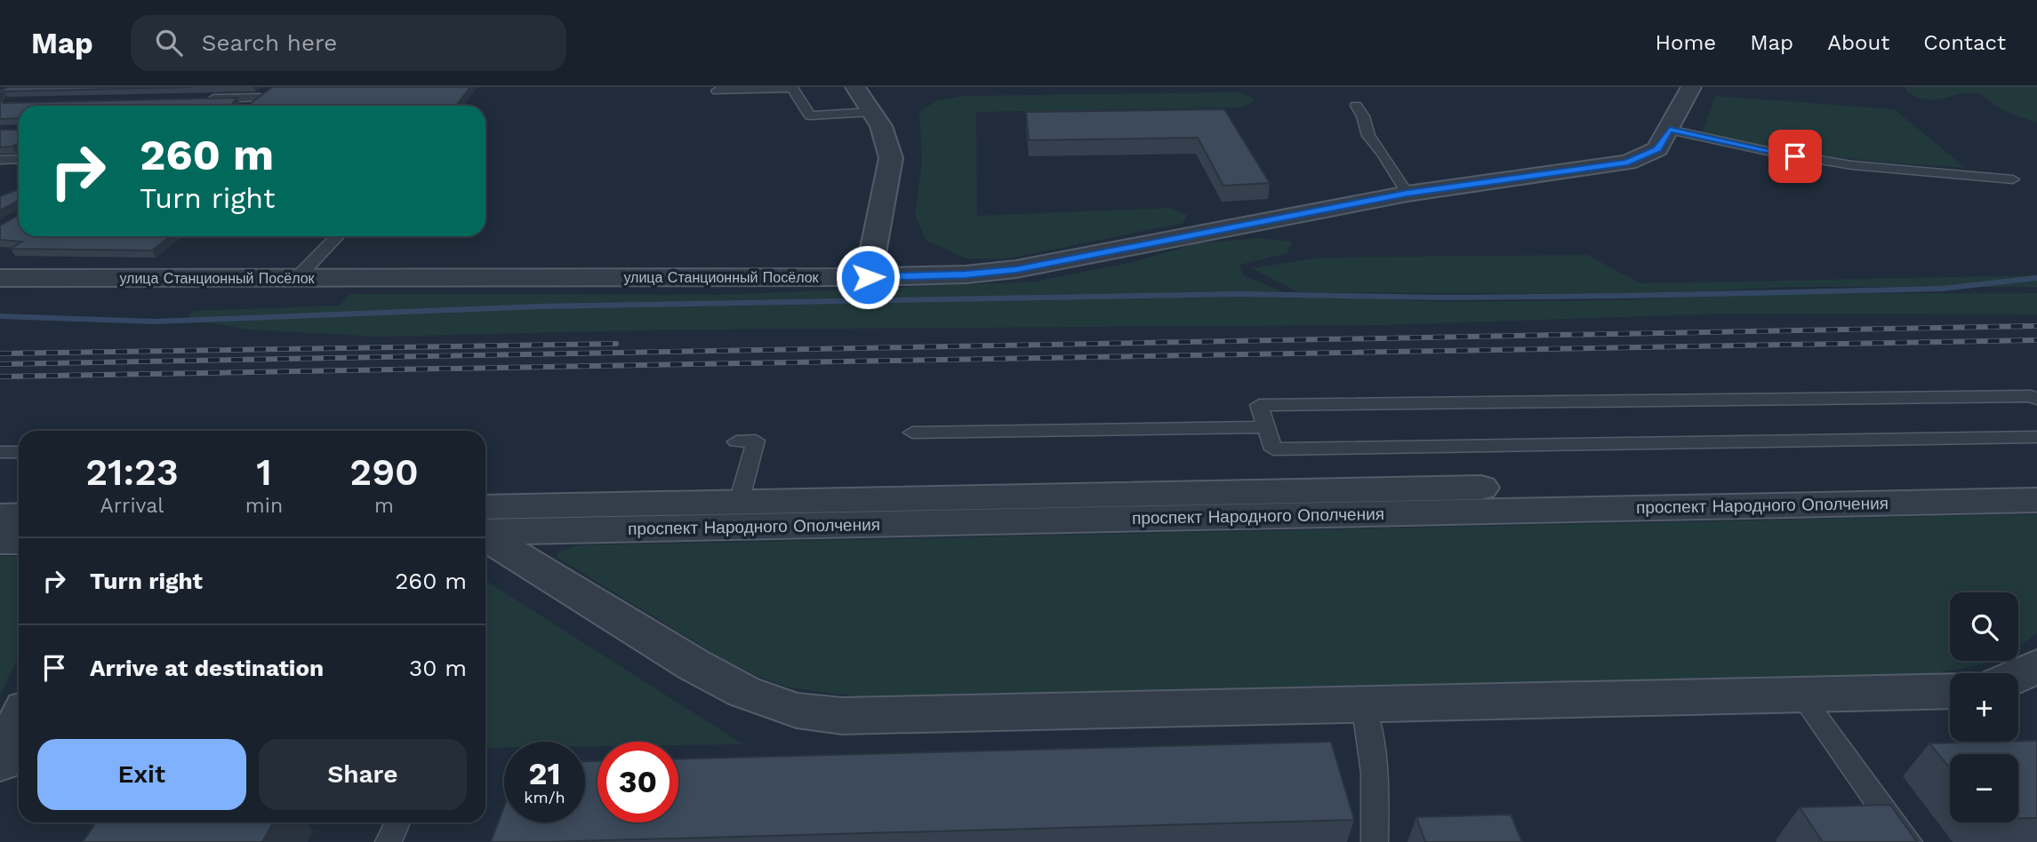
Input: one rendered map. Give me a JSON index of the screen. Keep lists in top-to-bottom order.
{
  "streets": {
    "street": ["улица Станционный Посёлок", "проспект Народного Ополчения"]
  },
  "page": {
    "header": "Map",
    "search": "Search here",
    "nav": [
      "Home",
      "Map",
      "About",
      "Contact"
    ],
    "turn": ["260 m", "Turn right"],
    "eta": [
      "21:23",
      "Arrival",
      "1",
      "min",
      "290",
      "m"
    ],
    "list": [
      {
        "name": "Turn right",
        "value": "260 m"
      },
      {
        "name": "Arrive at destination",
        "value": "30 m"
      }
    ],
    "map_buttons": ["+", "−"],
    "buttons": ["Exit", "Share"],
    "speed": "21 km/h",
    "limit": "30"
  }
}
